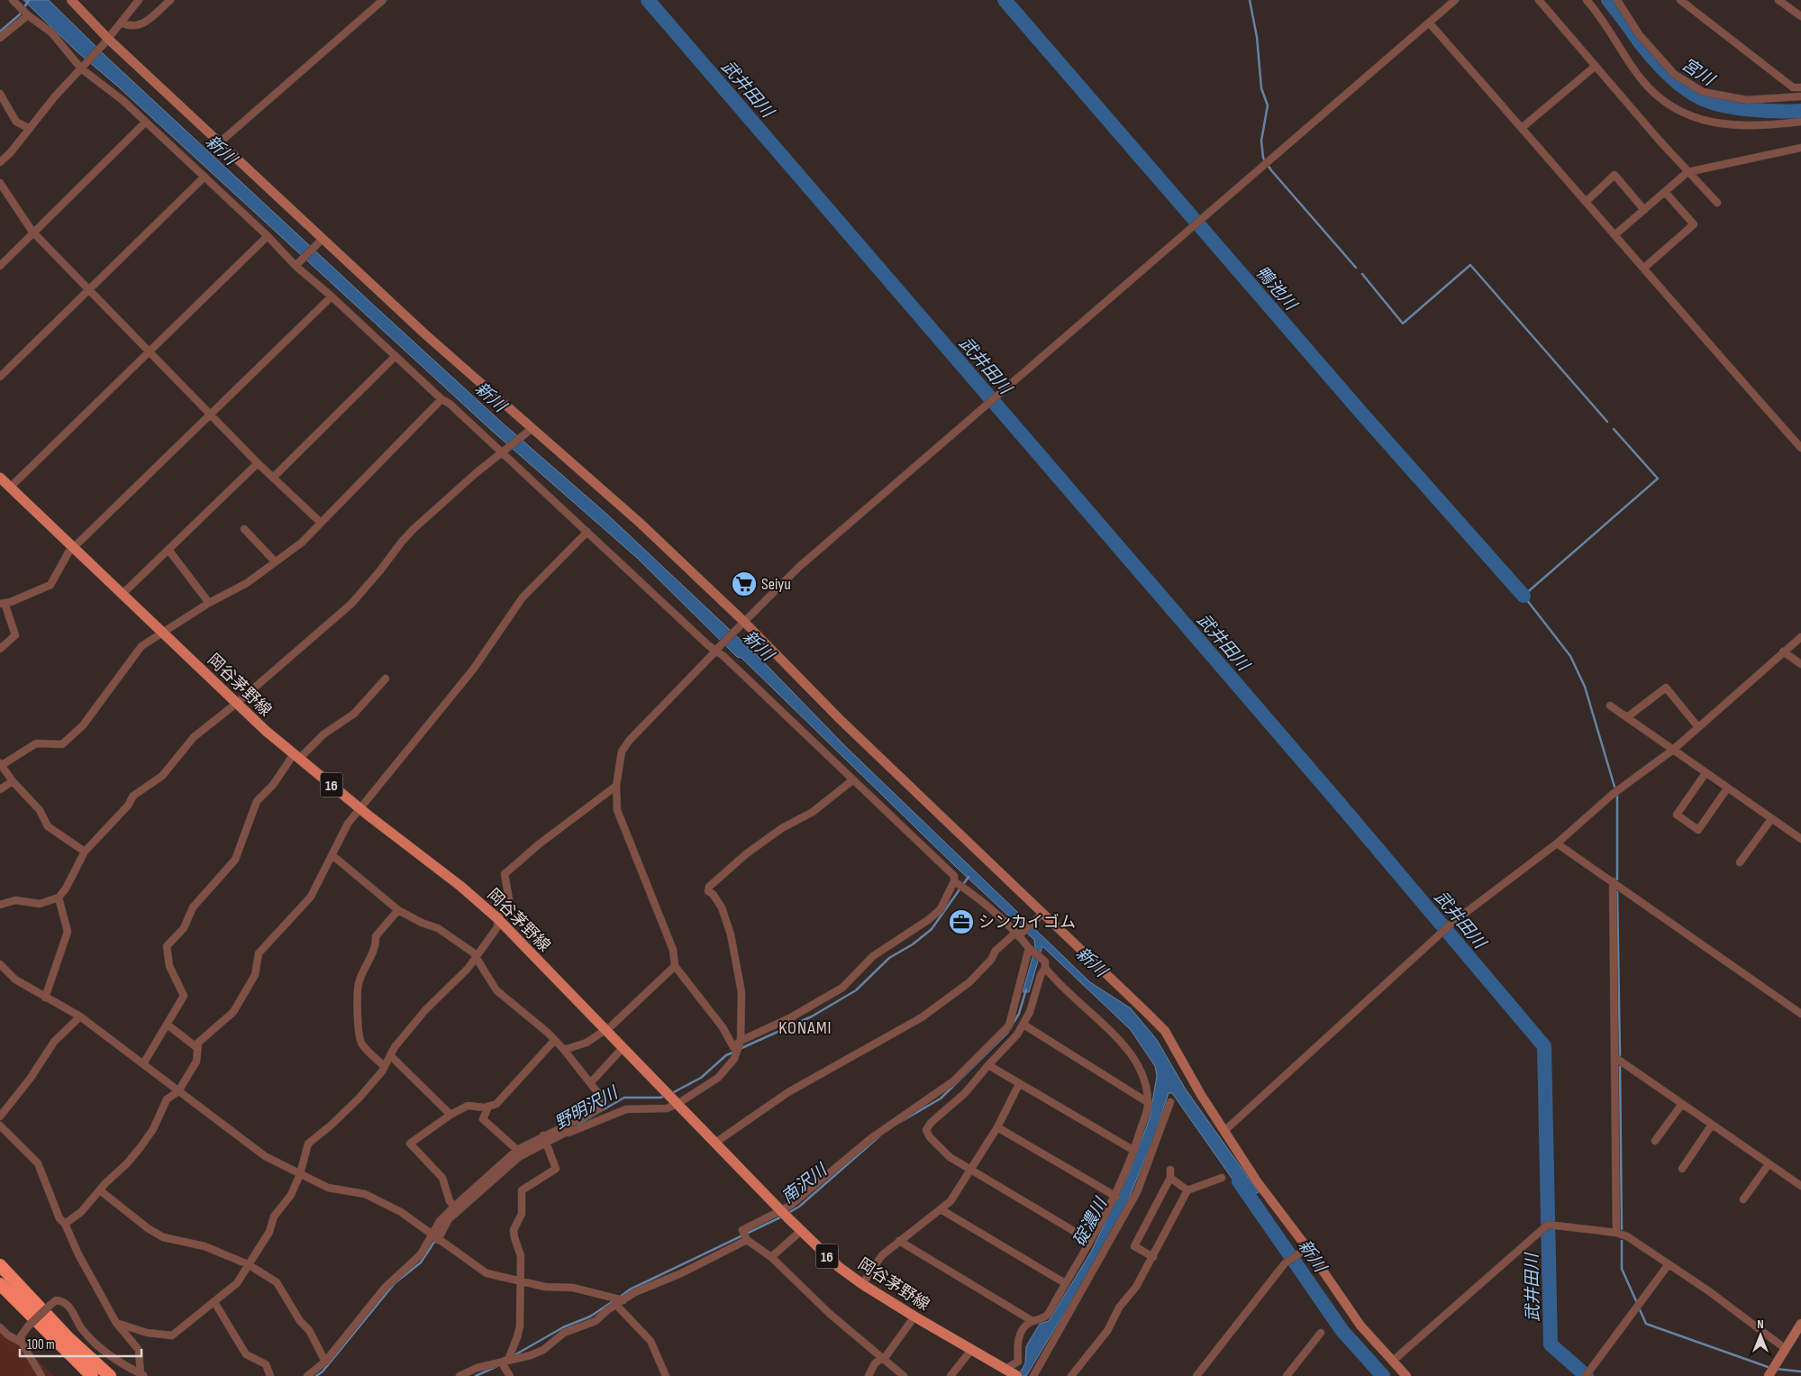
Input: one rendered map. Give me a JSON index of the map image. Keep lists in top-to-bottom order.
{
  "streets": {
    "main road": ["岡谷茅野線", "16"]
  },
  "districts": ["KONAMI"],
  "water": [
    "宮川",
    "武井田川",
    "新川",
    "鴨池川",
    "野明沢川",
    "南沢川",
    "碇濃川"
  ],
  "places": {
    "supermarket": ["Seiyu"],
    "office": ["シンカイゴム"]
  },
  "scale_bar": "100 m",
  "north": "top"
}
